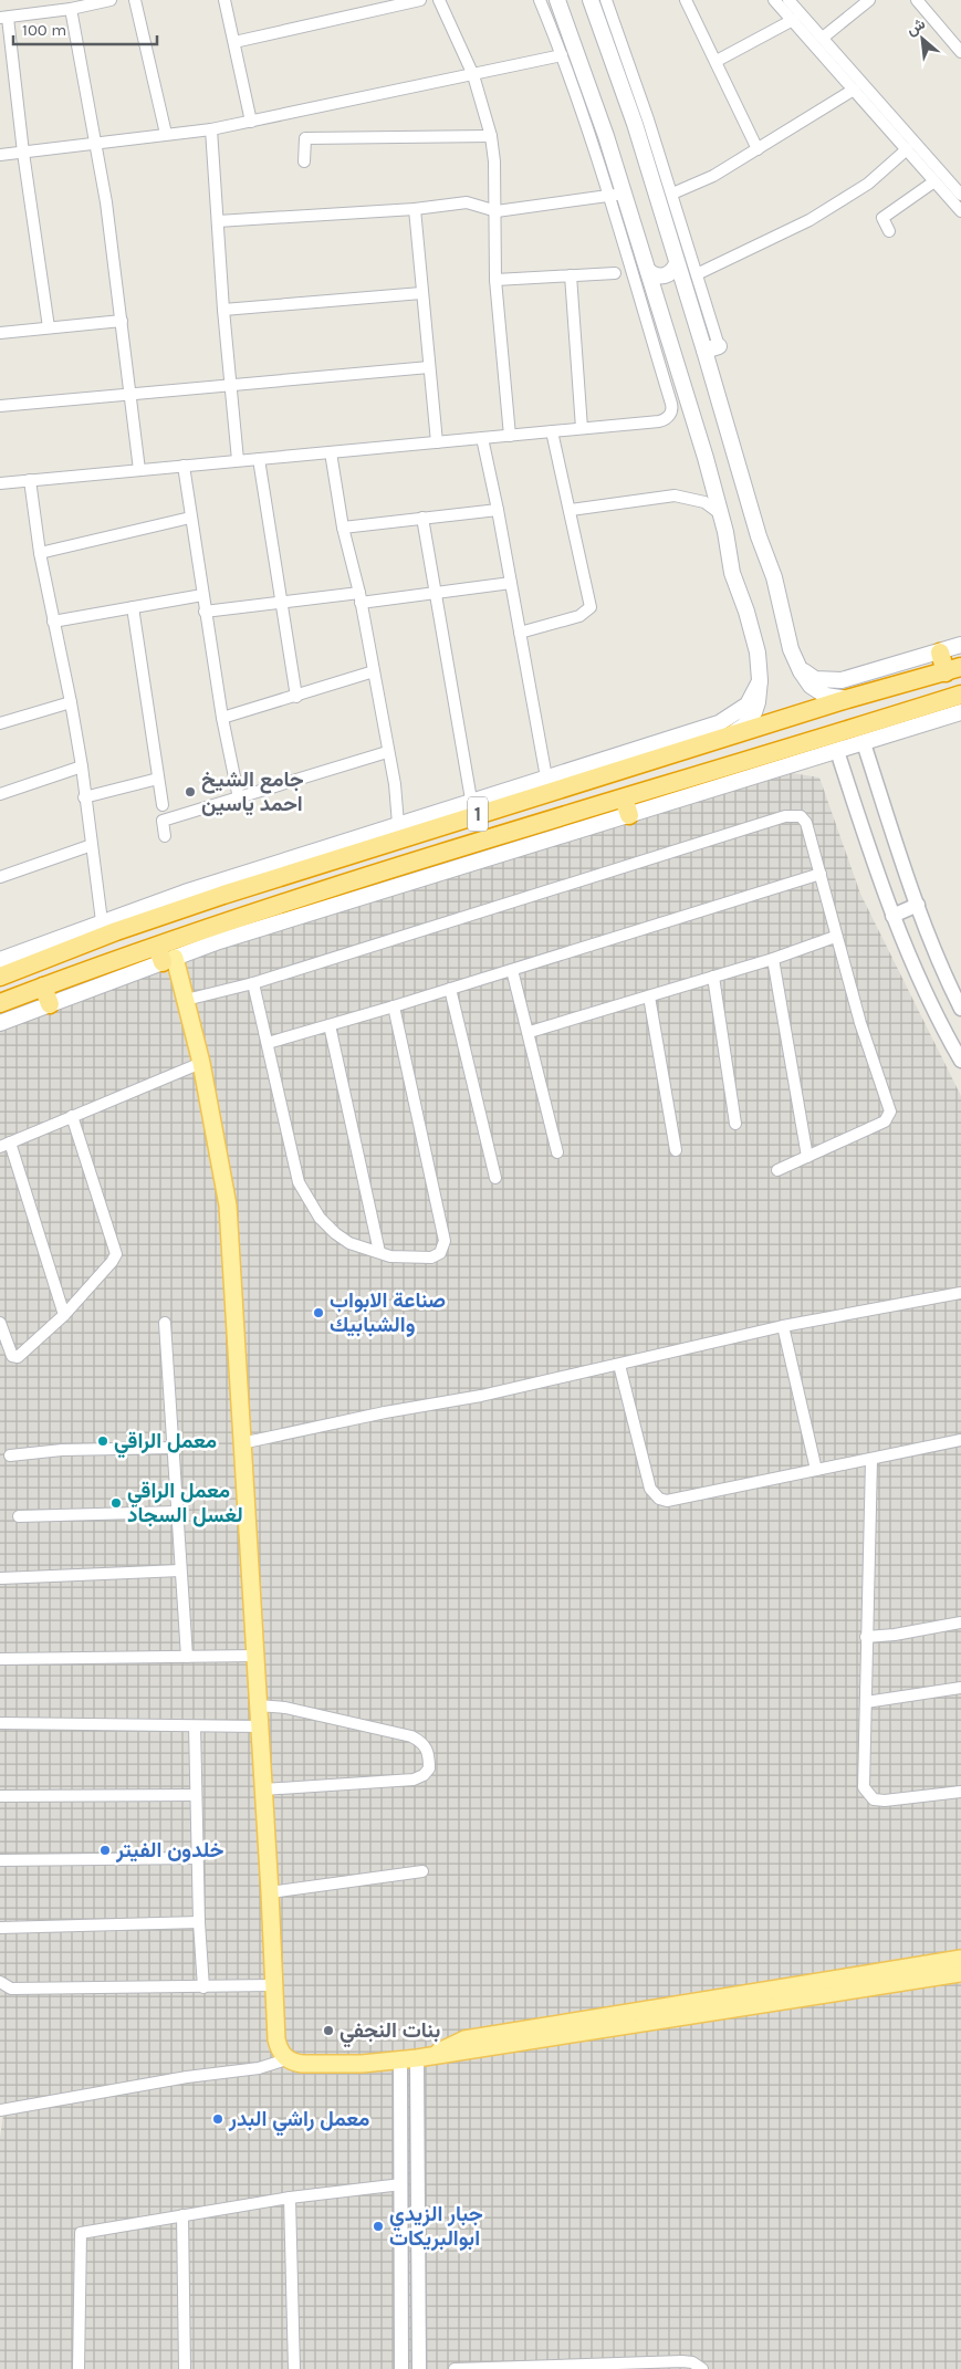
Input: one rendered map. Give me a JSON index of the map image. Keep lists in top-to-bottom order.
{
  "streets": {
    "highway": ["1"]
  },
  "places": [
    "جامع الشيخ احمد ياسين",
    "صناعة الابواب والشبابيك",
    "معمل الراقي",
    "معمل الراقي لغسل السجاد",
    "خلدون الفيتر",
    "بنات النجفي",
    "معمل راشي البدر",
    "جبار الزيدي ابوالبريكات"
  ],
  "scale_bar": "100 m",
  "north": "top left"
}
